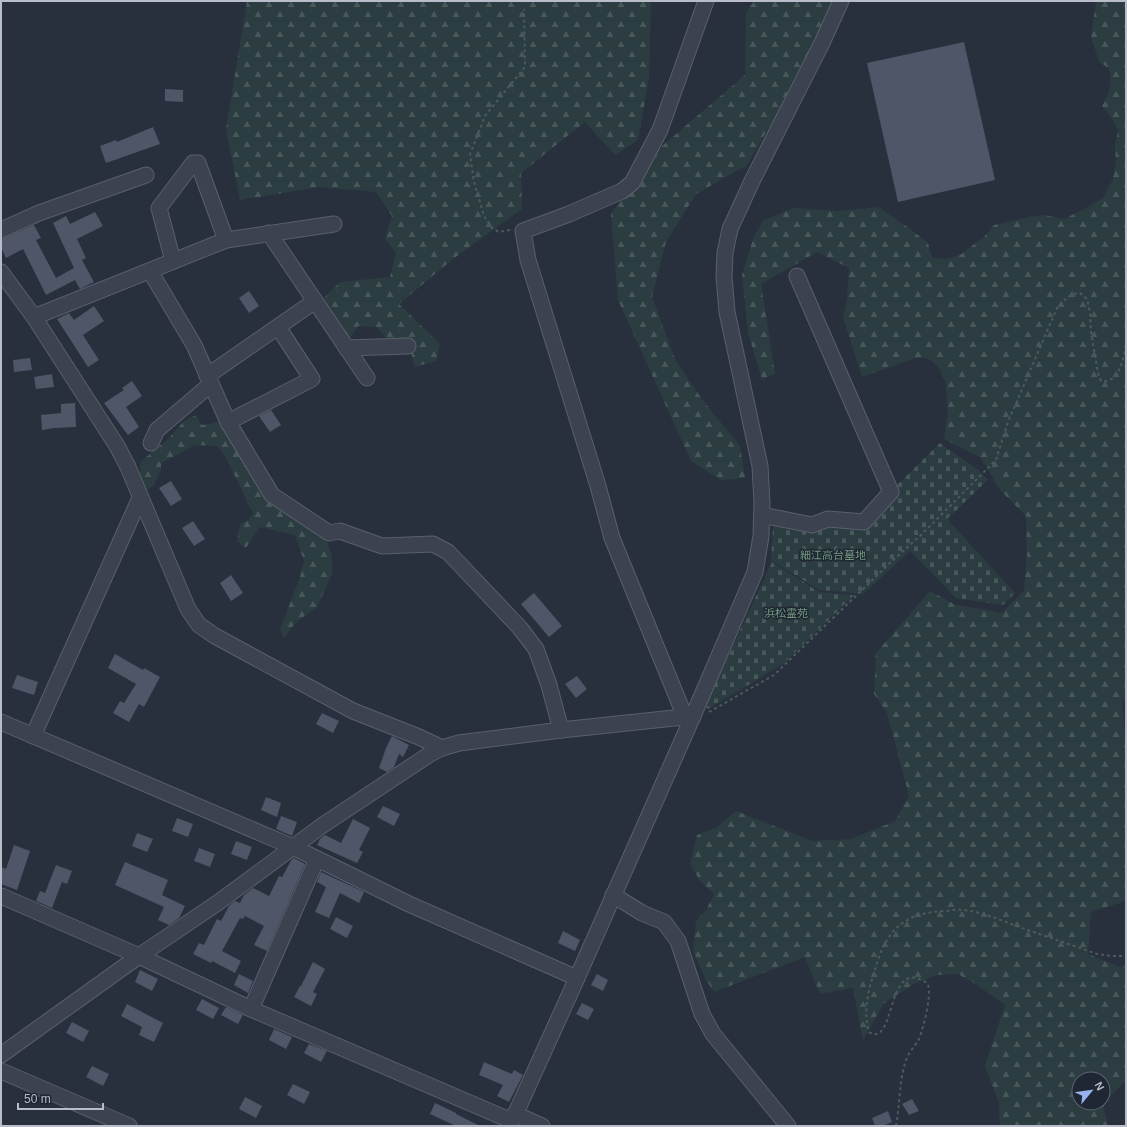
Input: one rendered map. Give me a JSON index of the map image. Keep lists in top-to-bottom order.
{
  "parks": ["細江高台墓地", "浜松霊苑"],
  "scale_bar": "50 m",
  "north": "top right"
}
